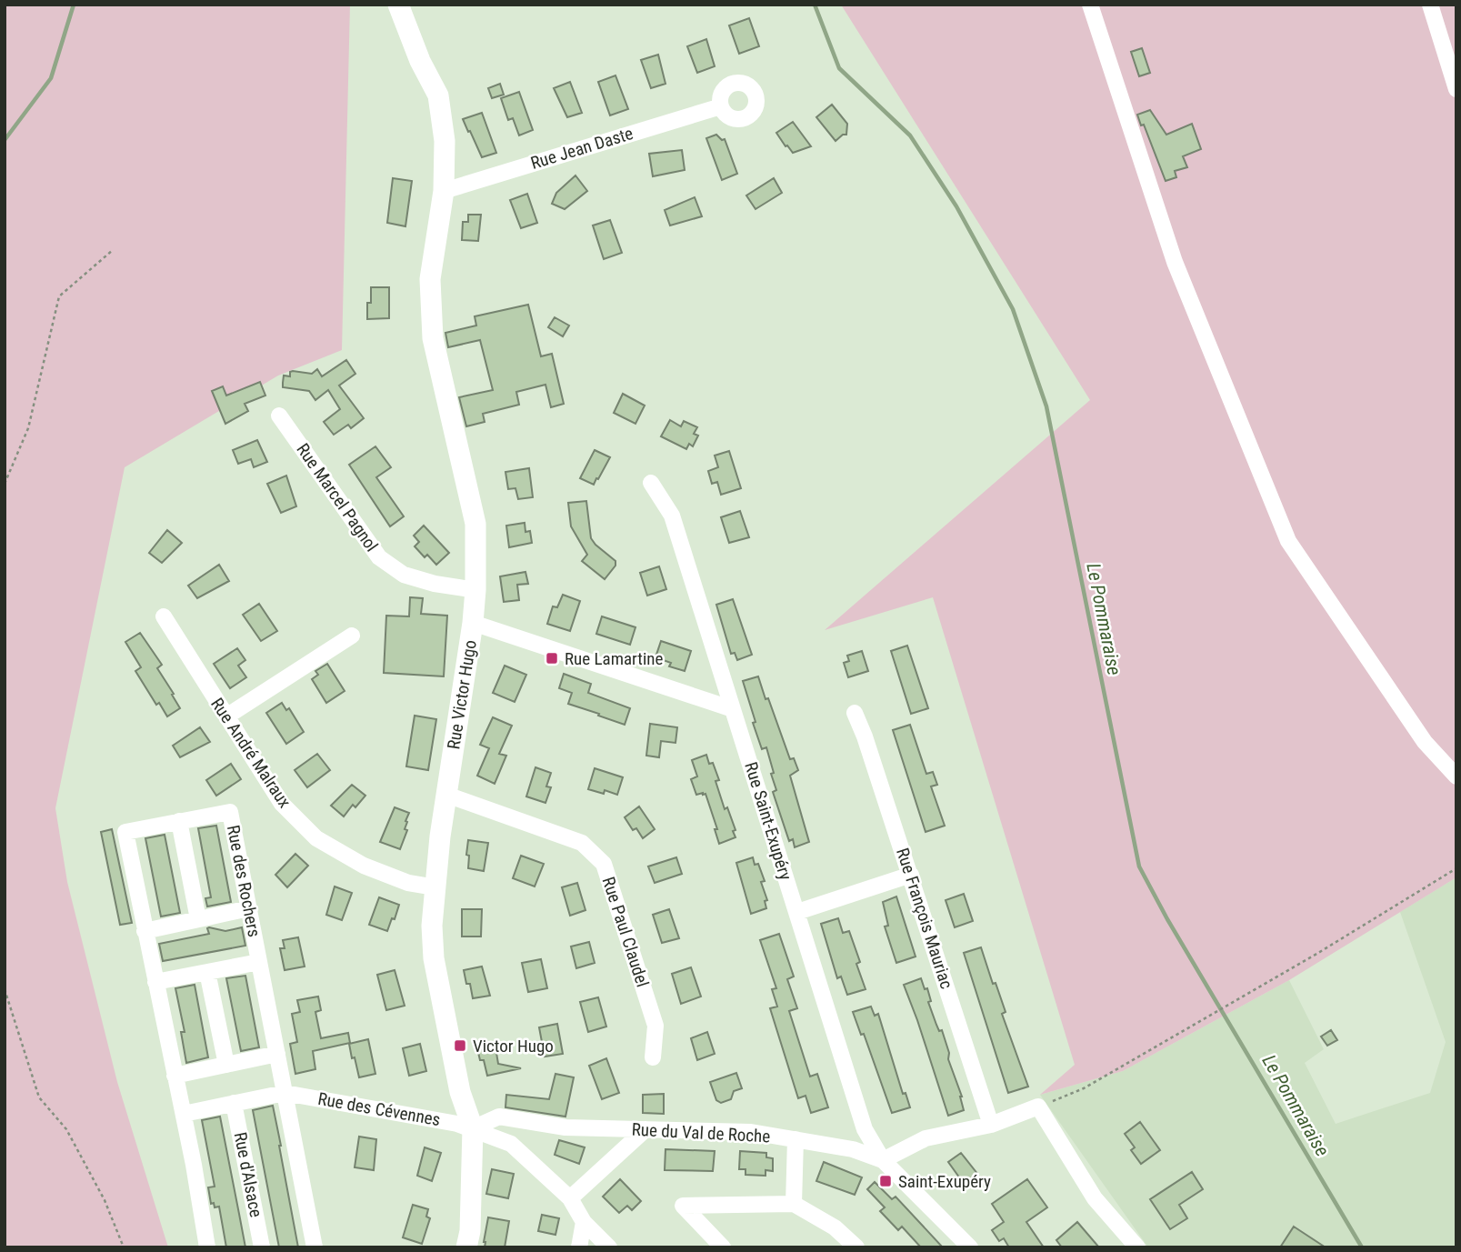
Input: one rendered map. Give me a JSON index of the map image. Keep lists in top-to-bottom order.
{
  "streets": {
    "street": [
      "Rue Jean Daste",
      "Rue Marcel Pagnol",
      "Rue Victor Hugo",
      "Rue André Malraux",
      "Rue Saint-Exupéry",
      "Rue des Rochers",
      "Rue François Mauriac",
      "Rue Paul Claudel",
      "Rue des Cévennes",
      "Rue du Val de Roche",
      "Rue d'Alsace"
    ]
  },
  "crossings": [
    ["Rue Jean Daste", "Rue Victor Hugo"],
    ["Rue Marcel Pagnol", "Rue Victor Hugo"],
    ["Rue Victor Hugo", "Rue André Malraux"],
    ["Rue Victor Hugo", "Rue Paul Claudel"],
    ["Rue Victor Hugo", "Rue des Cévennes"],
    ["Rue Victor Hugo", "Rue du Val de Roche"],
    ["Rue Saint-Exupéry", "Rue du Val de Roche"],
    ["Rue des Rochers", "Rue des Cévennes"],
    ["Rue des Cévennes", "Rue du Val de Roche"]
  ],
  "water": ["Le Pommaraise"],
  "places": {
    "transit": ["Rue Lamartine", "Victor Hugo", "Saint-Exupéry"]
  }
}
